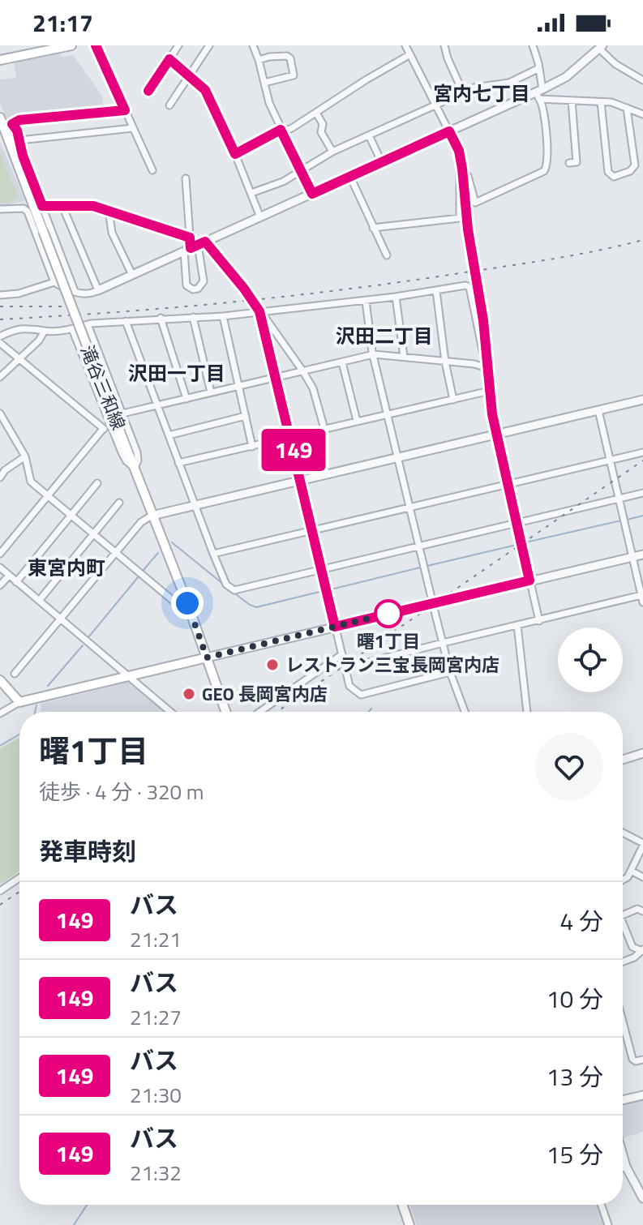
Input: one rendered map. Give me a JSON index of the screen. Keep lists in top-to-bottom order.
{
  "streets": {
    "main road": ["滝谷三和線"]
  },
  "districts": [
    "宮内七丁目",
    "沢田二丁目",
    "沢田一丁目",
    "東宮内町"
  ],
  "places": ["曙1丁目", "レストラン三宝長岡宮内店", "GEO 長岡宮内店"],
  "lines": ["bus line 149"],
  "page": {
    "status": "21:17",
    "on_map": "149",
    "heading": [
      ["曙1丁目", "徒歩 · 4 分 · 320 m"],
      "発車時刻"
    ],
    "list": [
      {
        "mark": "149",
        "name": "バス",
        "note": "21:21",
        "value": "4 分"
      },
      {
        "mark": "149",
        "name": "バス",
        "note": "21:27",
        "value": "10 分"
      },
      {
        "mark": "149",
        "name": "バス",
        "note": "21:30",
        "value": "13 分"
      },
      {
        "mark": "149",
        "name": "バス",
        "note": "21:32",
        "value": "15 分"
      }
    ]
  }
}
